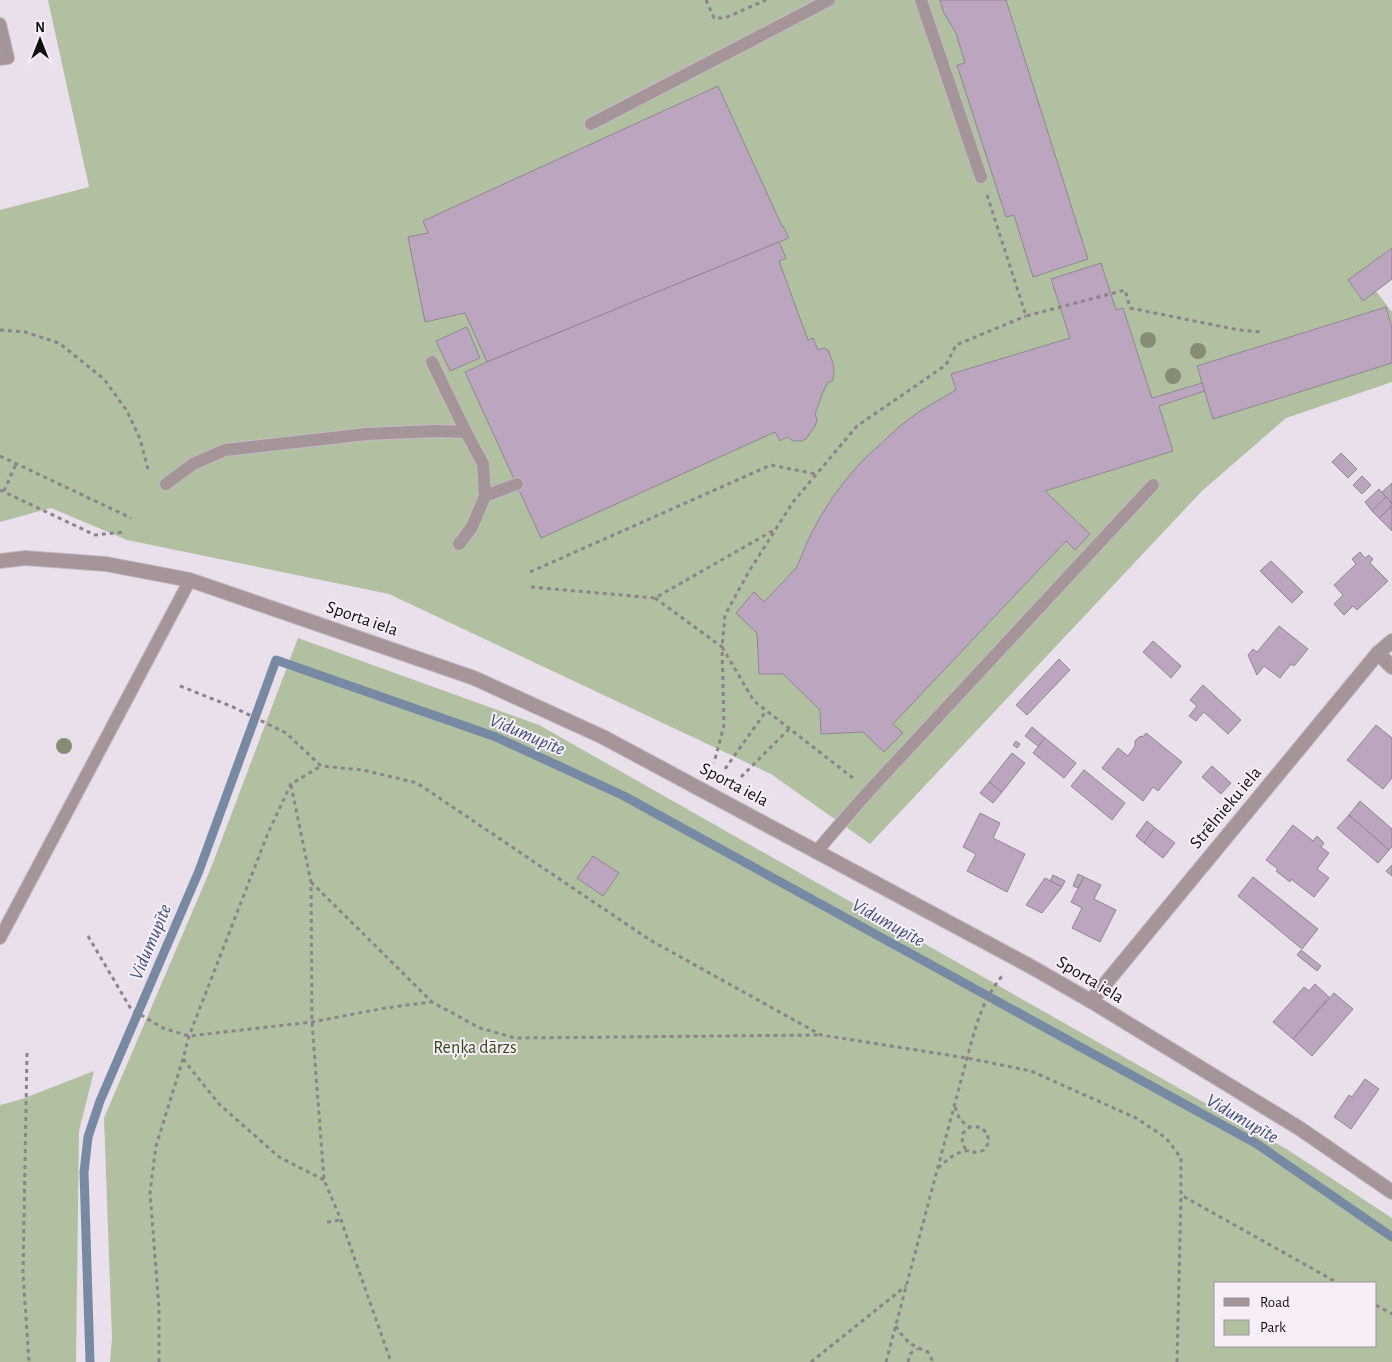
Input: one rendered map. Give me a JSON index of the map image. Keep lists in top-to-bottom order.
{
  "streets": {
    "street": ["Sporta iela", "Strēlnieku iela"]
  },
  "crossings": [
    ["Sporta iela", "Strēlnieku iela"]
  ],
  "water": ["Vidumupīte"],
  "parks": ["Reņķa dārzs"],
  "legend": ["Road", "Park"],
  "north": "top"
}
